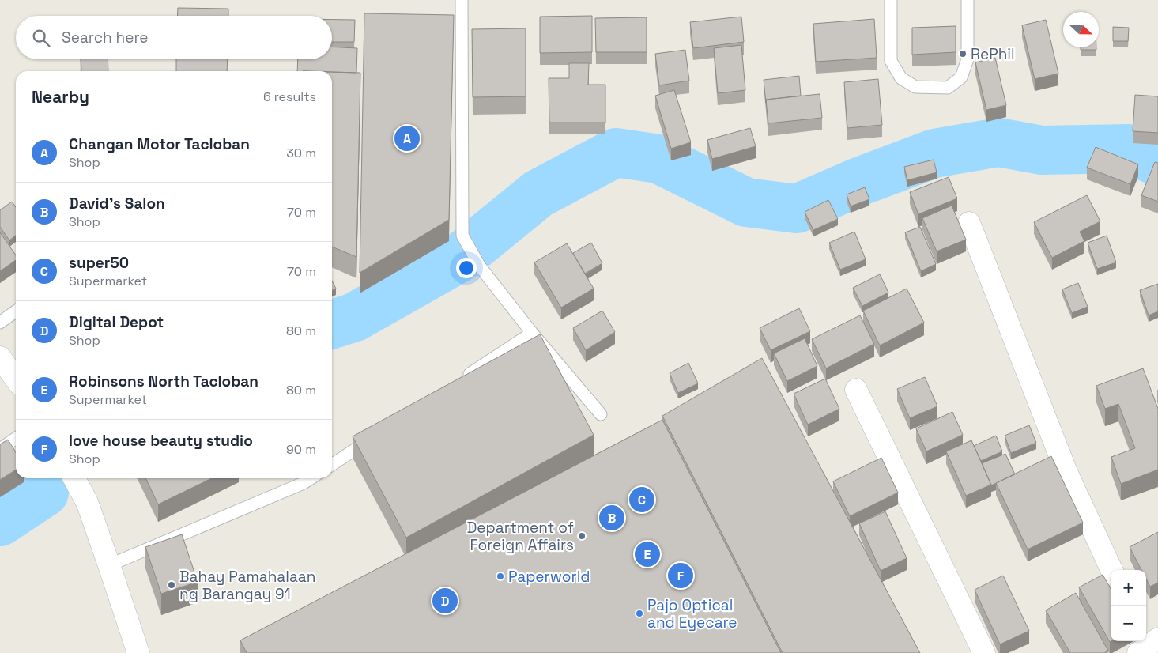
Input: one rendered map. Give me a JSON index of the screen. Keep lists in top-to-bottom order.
{
  "places": [
    "RePhil",
    "Department of Foreign Affairs",
    "Paperworld",
    "Bahay Pamahalaan ng Barangay 91",
    "Pajo Optical and Eyecare"
  ],
  "north": "right",
  "page": {
    "search": "Search here",
    "heading": ["Nearby", "6 results"],
    "list": [
      {
        "mark": "A",
        "name": "Changan Motor Tacloban",
        "note": "Shop",
        "value": "30 m"
      },
      {
        "mark": "B",
        "name": "David's Salon",
        "note": "Shop",
        "value": "70 m"
      },
      {
        "mark": "C",
        "name": "super50",
        "note": "Supermarket",
        "value": "70 m"
      },
      {
        "mark": "D",
        "name": "Digital Depot",
        "note": "Shop",
        "value": "80 m"
      },
      {
        "mark": "E",
        "name": "Robinsons North Tacloban",
        "note": "Supermarket",
        "value": "80 m"
      },
      {
        "mark": "F",
        "name": "love house beauty studio",
        "note": "Shop",
        "value": "90 m"
      }
    ],
    "pins": [
      "A",
      "C",
      "B",
      "E",
      "F",
      "D"
    ],
    "map_buttons": ["+", "−"]
  }
}
